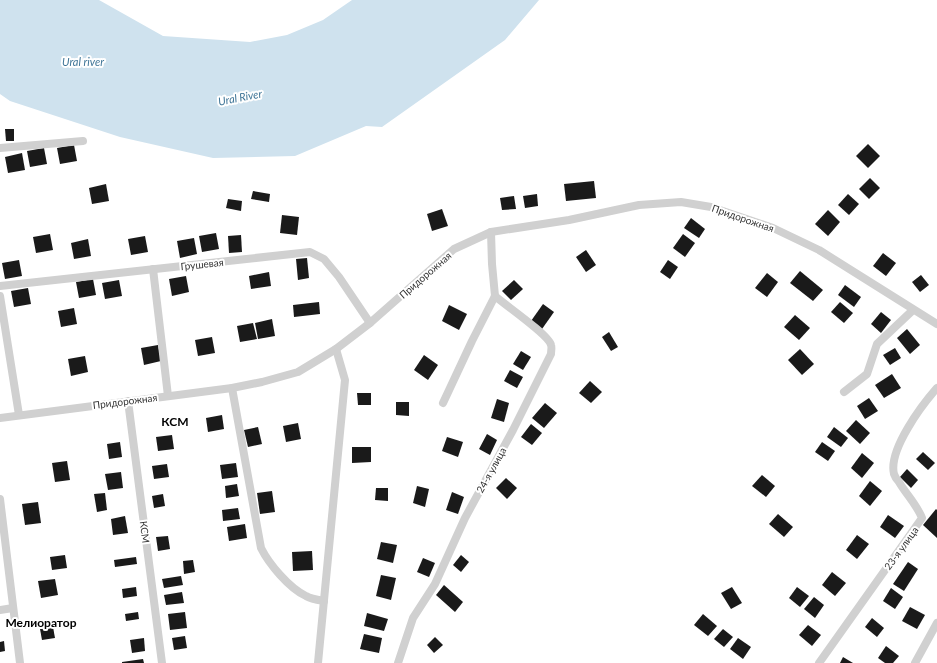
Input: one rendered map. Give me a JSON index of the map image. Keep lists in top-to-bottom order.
{
  "streets": {
    "street": [
      "Придорожная",
      "Грушевая",
      "24-я улица",
      "КСМ",
      "23-я улица"
    ]
  },
  "crossings": [
    ["Придорожная", "Грушевая"],
    ["Придорожная", "КСМ"]
  ],
  "districts": ["КСМ", "Мелиоратор"],
  "water": ["Ural river", "Ural River"]
}
